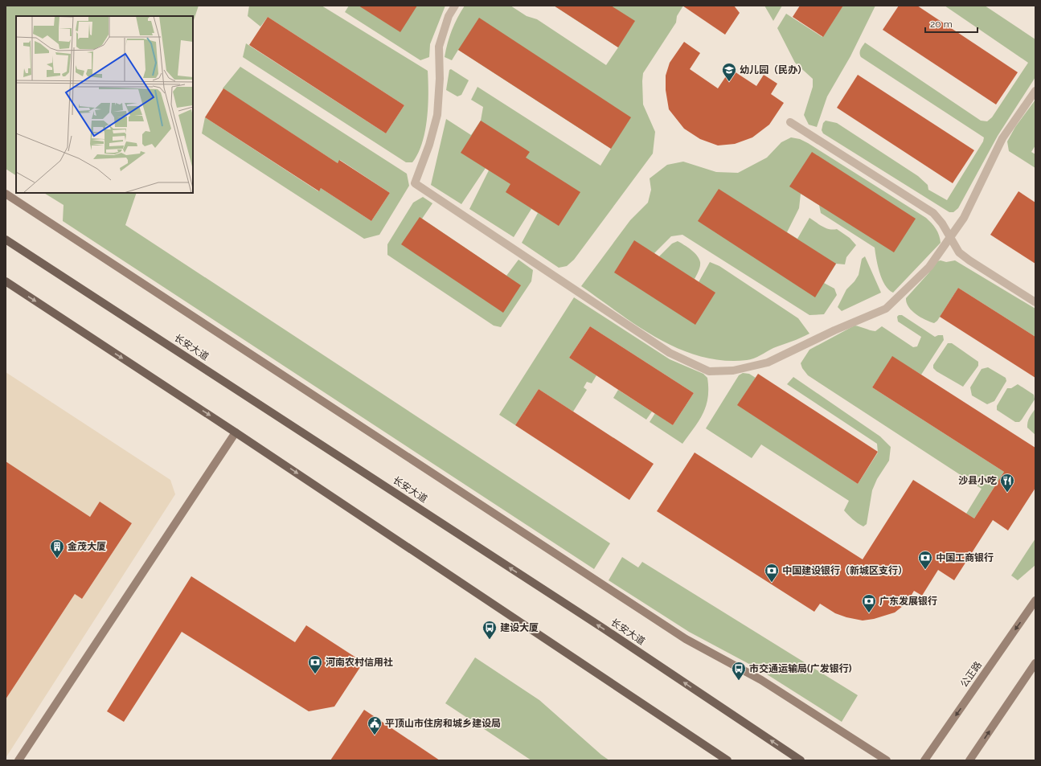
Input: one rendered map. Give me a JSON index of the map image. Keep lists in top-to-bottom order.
{
  "streets": {
    "main road": ["长安大道"],
    "street": ["公正路"]
  },
  "places": {
    "school or university": ["幼儿园（民办）"],
    "restaurant": ["沙县小吃"],
    "building": ["金茂大厦"],
    "bank": [
      "中国工商银行",
      "中国建设银行（新城区支行）",
      "广东发展银行",
      "河南农村信用社"
    ],
    "bus stop": ["建设大厦", "市交通运输局(广发银行)"],
    "public building": ["平顶山市住房和城乡建设局"]
  },
  "scale_bar": "20 m"
}
